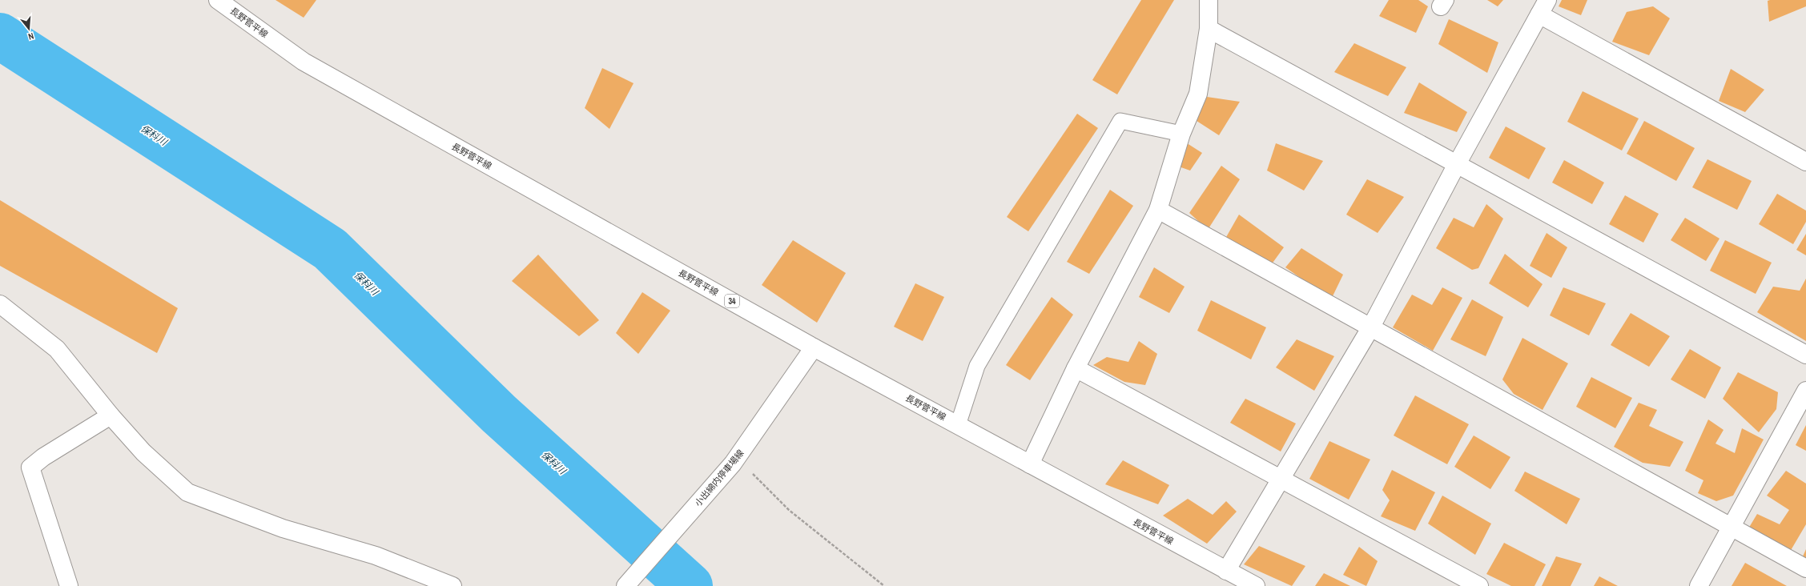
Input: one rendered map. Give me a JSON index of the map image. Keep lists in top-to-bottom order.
{
  "streets": {
    "street": ["長野菅平線", "34", "小出綿内停車場線"]
  },
  "crossings": [
    ["長野菅平線", "小出綿内停車場線"]
  ],
  "water": ["保科川"],
  "north": "bottom"
}
